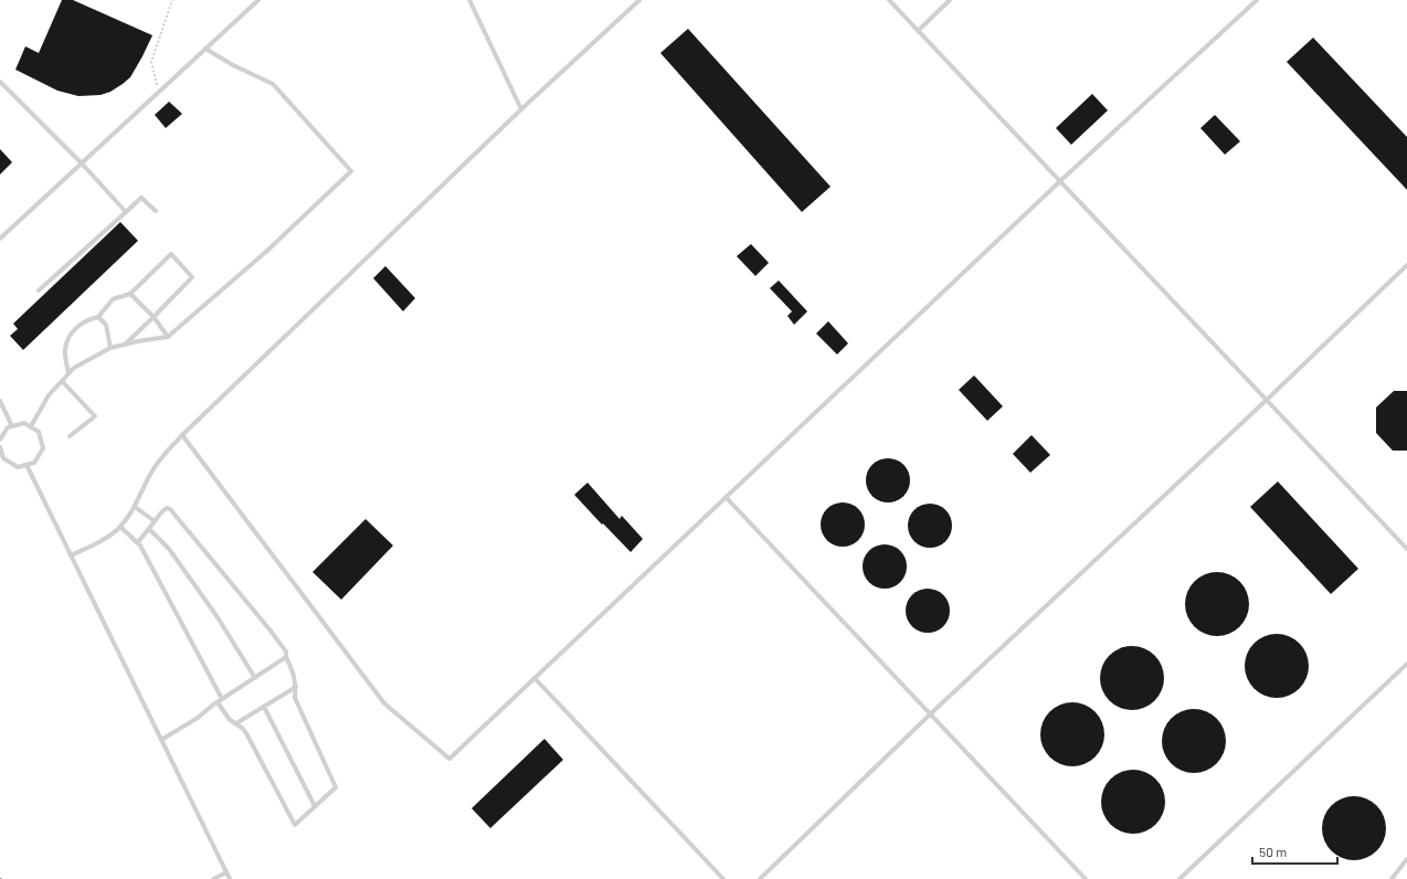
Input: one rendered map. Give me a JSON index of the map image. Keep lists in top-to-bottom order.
{
  "scale_bar": "50 m"
}
